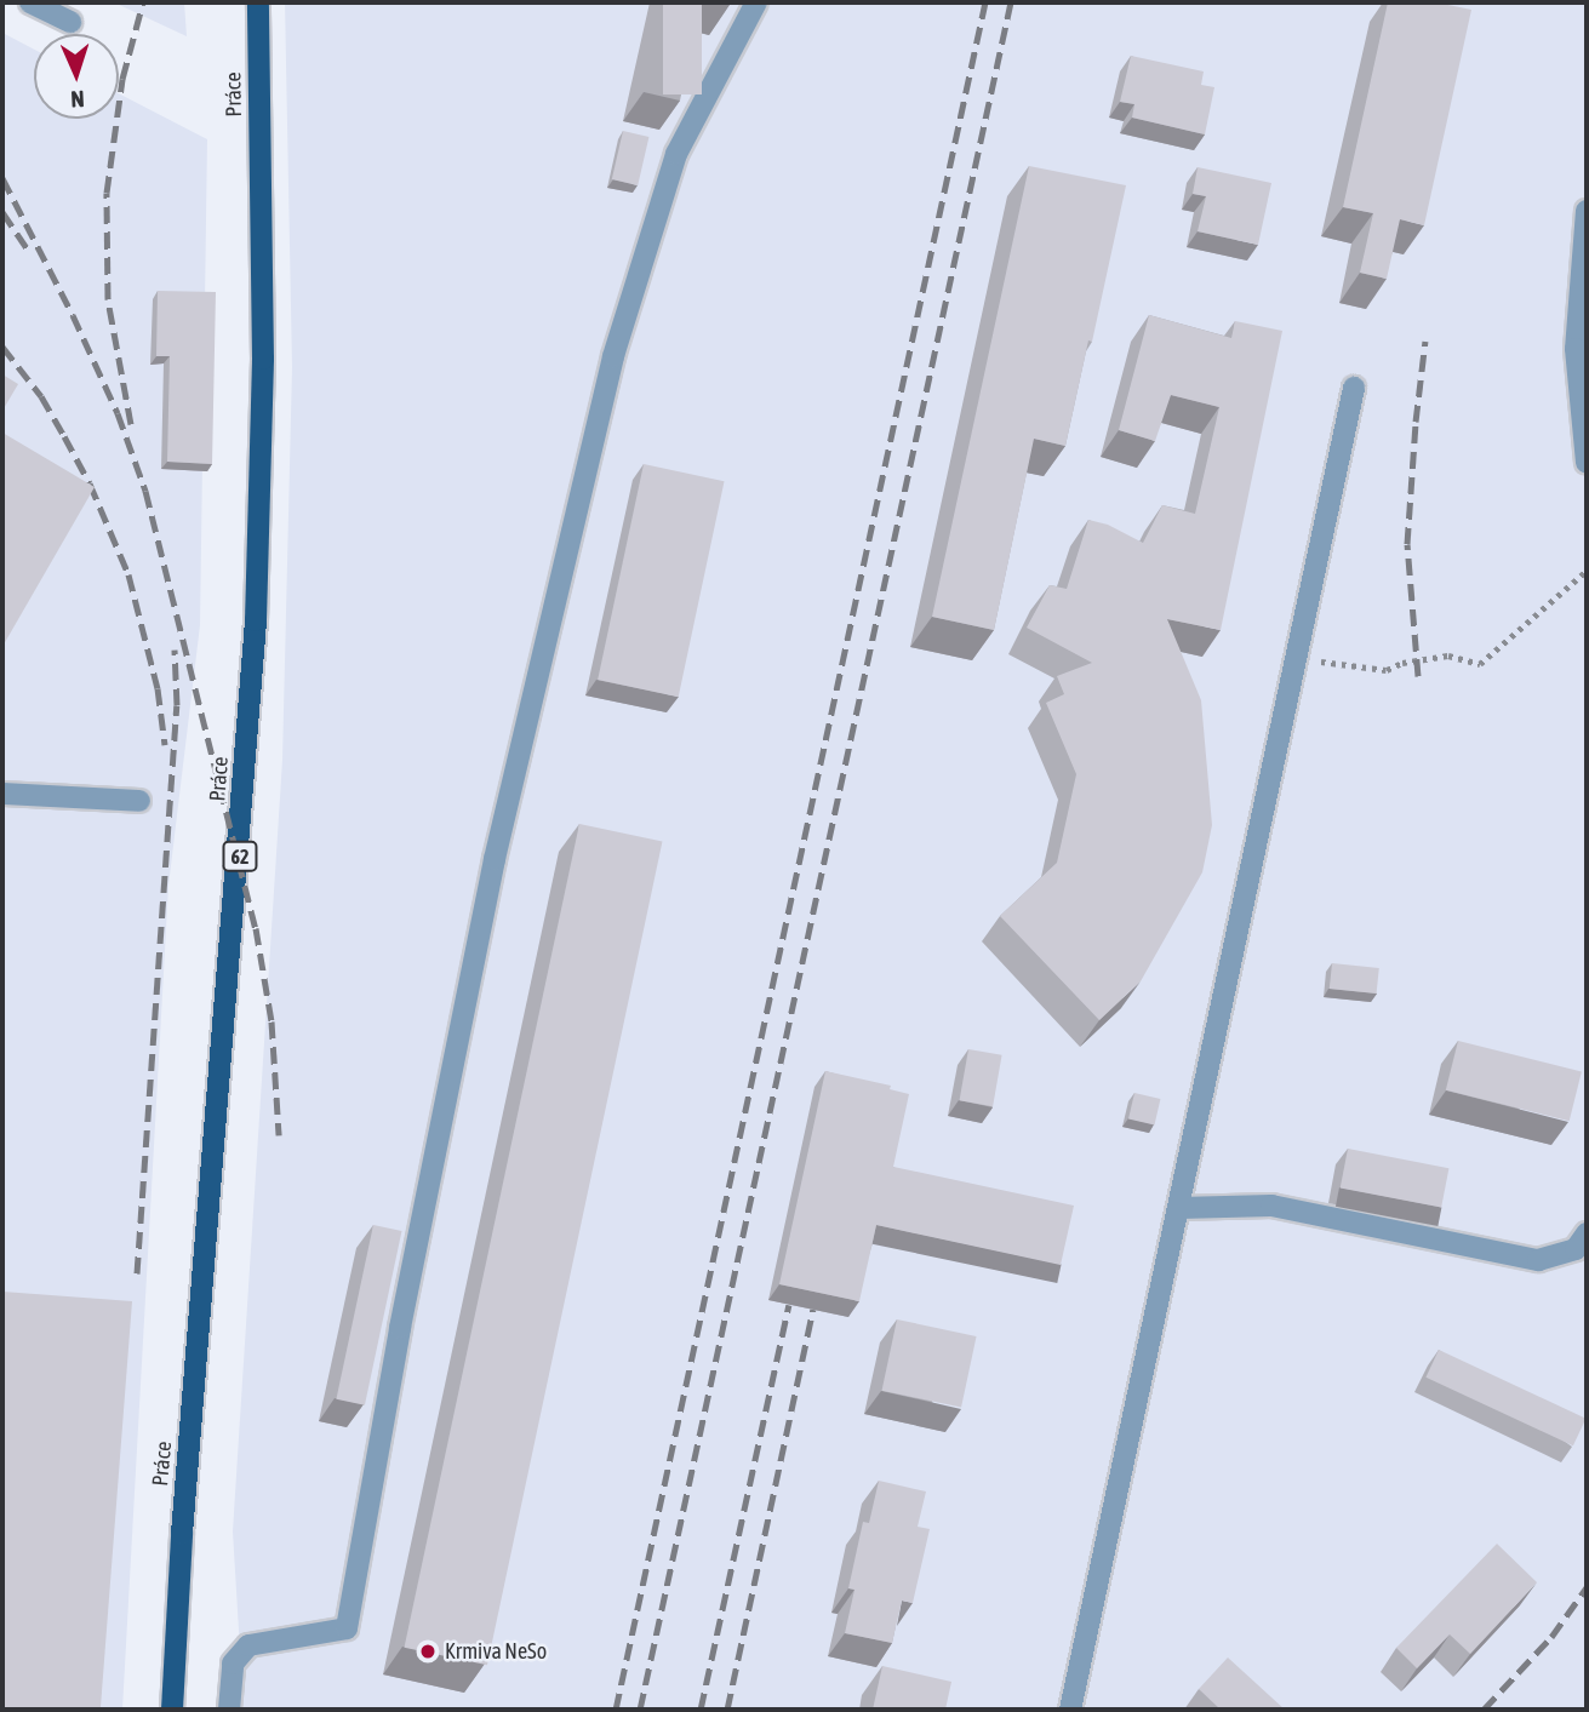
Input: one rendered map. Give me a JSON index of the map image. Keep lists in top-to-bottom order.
{
  "streets": {
    "main road": ["Práce", "62"]
  },
  "places": ["Krmiva NeSo"],
  "north": "bottom"
}
